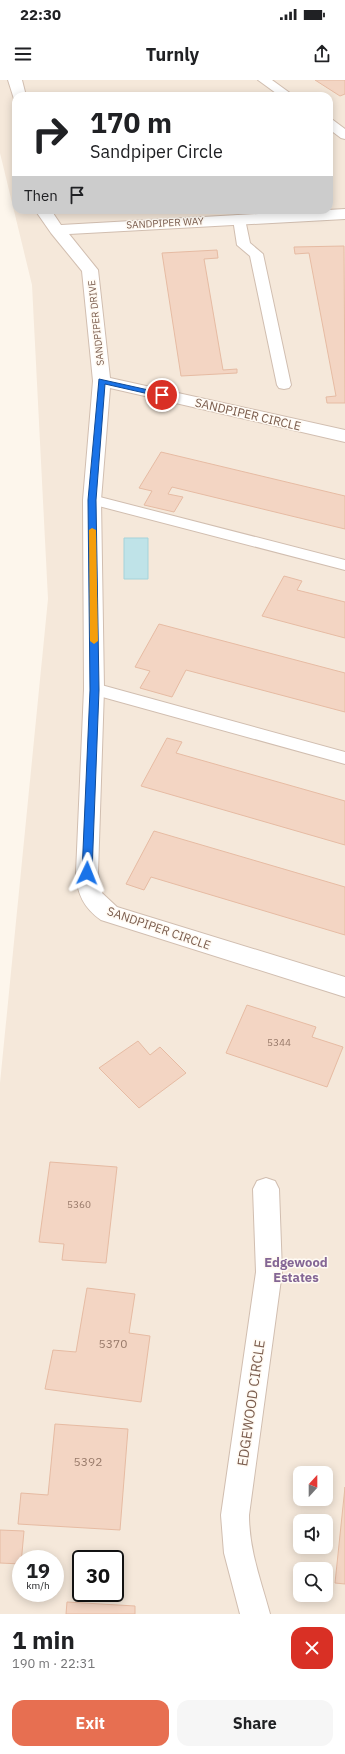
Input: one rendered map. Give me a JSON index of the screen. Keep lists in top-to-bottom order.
{
  "streets": {
    "street": [
      "SANDPIPER WAY",
      "SANDPIPER DRIVE",
      "SANDPIPER CIRCLE",
      "EDGEWOOD CIRCLE"
    ]
  },
  "crossings": [
    ["SANDPIPER WAY", "SANDPIPER DRIVE"],
    ["SANDPIPER DRIVE", "SANDPIPER CIRCLE"]
  ],
  "districts": ["Edgewood Estates"],
  "house_numbers": [
    "5344",
    "5360",
    "5370",
    "5392"
  ],
  "north": "top",
  "page": {
    "status": "22:30",
    "header": "Turnly",
    "turn": ["170 m", "Sandpiper Circle"],
    "then": "Then",
    "speed": "19 km/h",
    "limit": "30",
    "heading": ["1 min", "190 m · 22:31"],
    "buttons": ["Exit", "Share"]
  }
}
